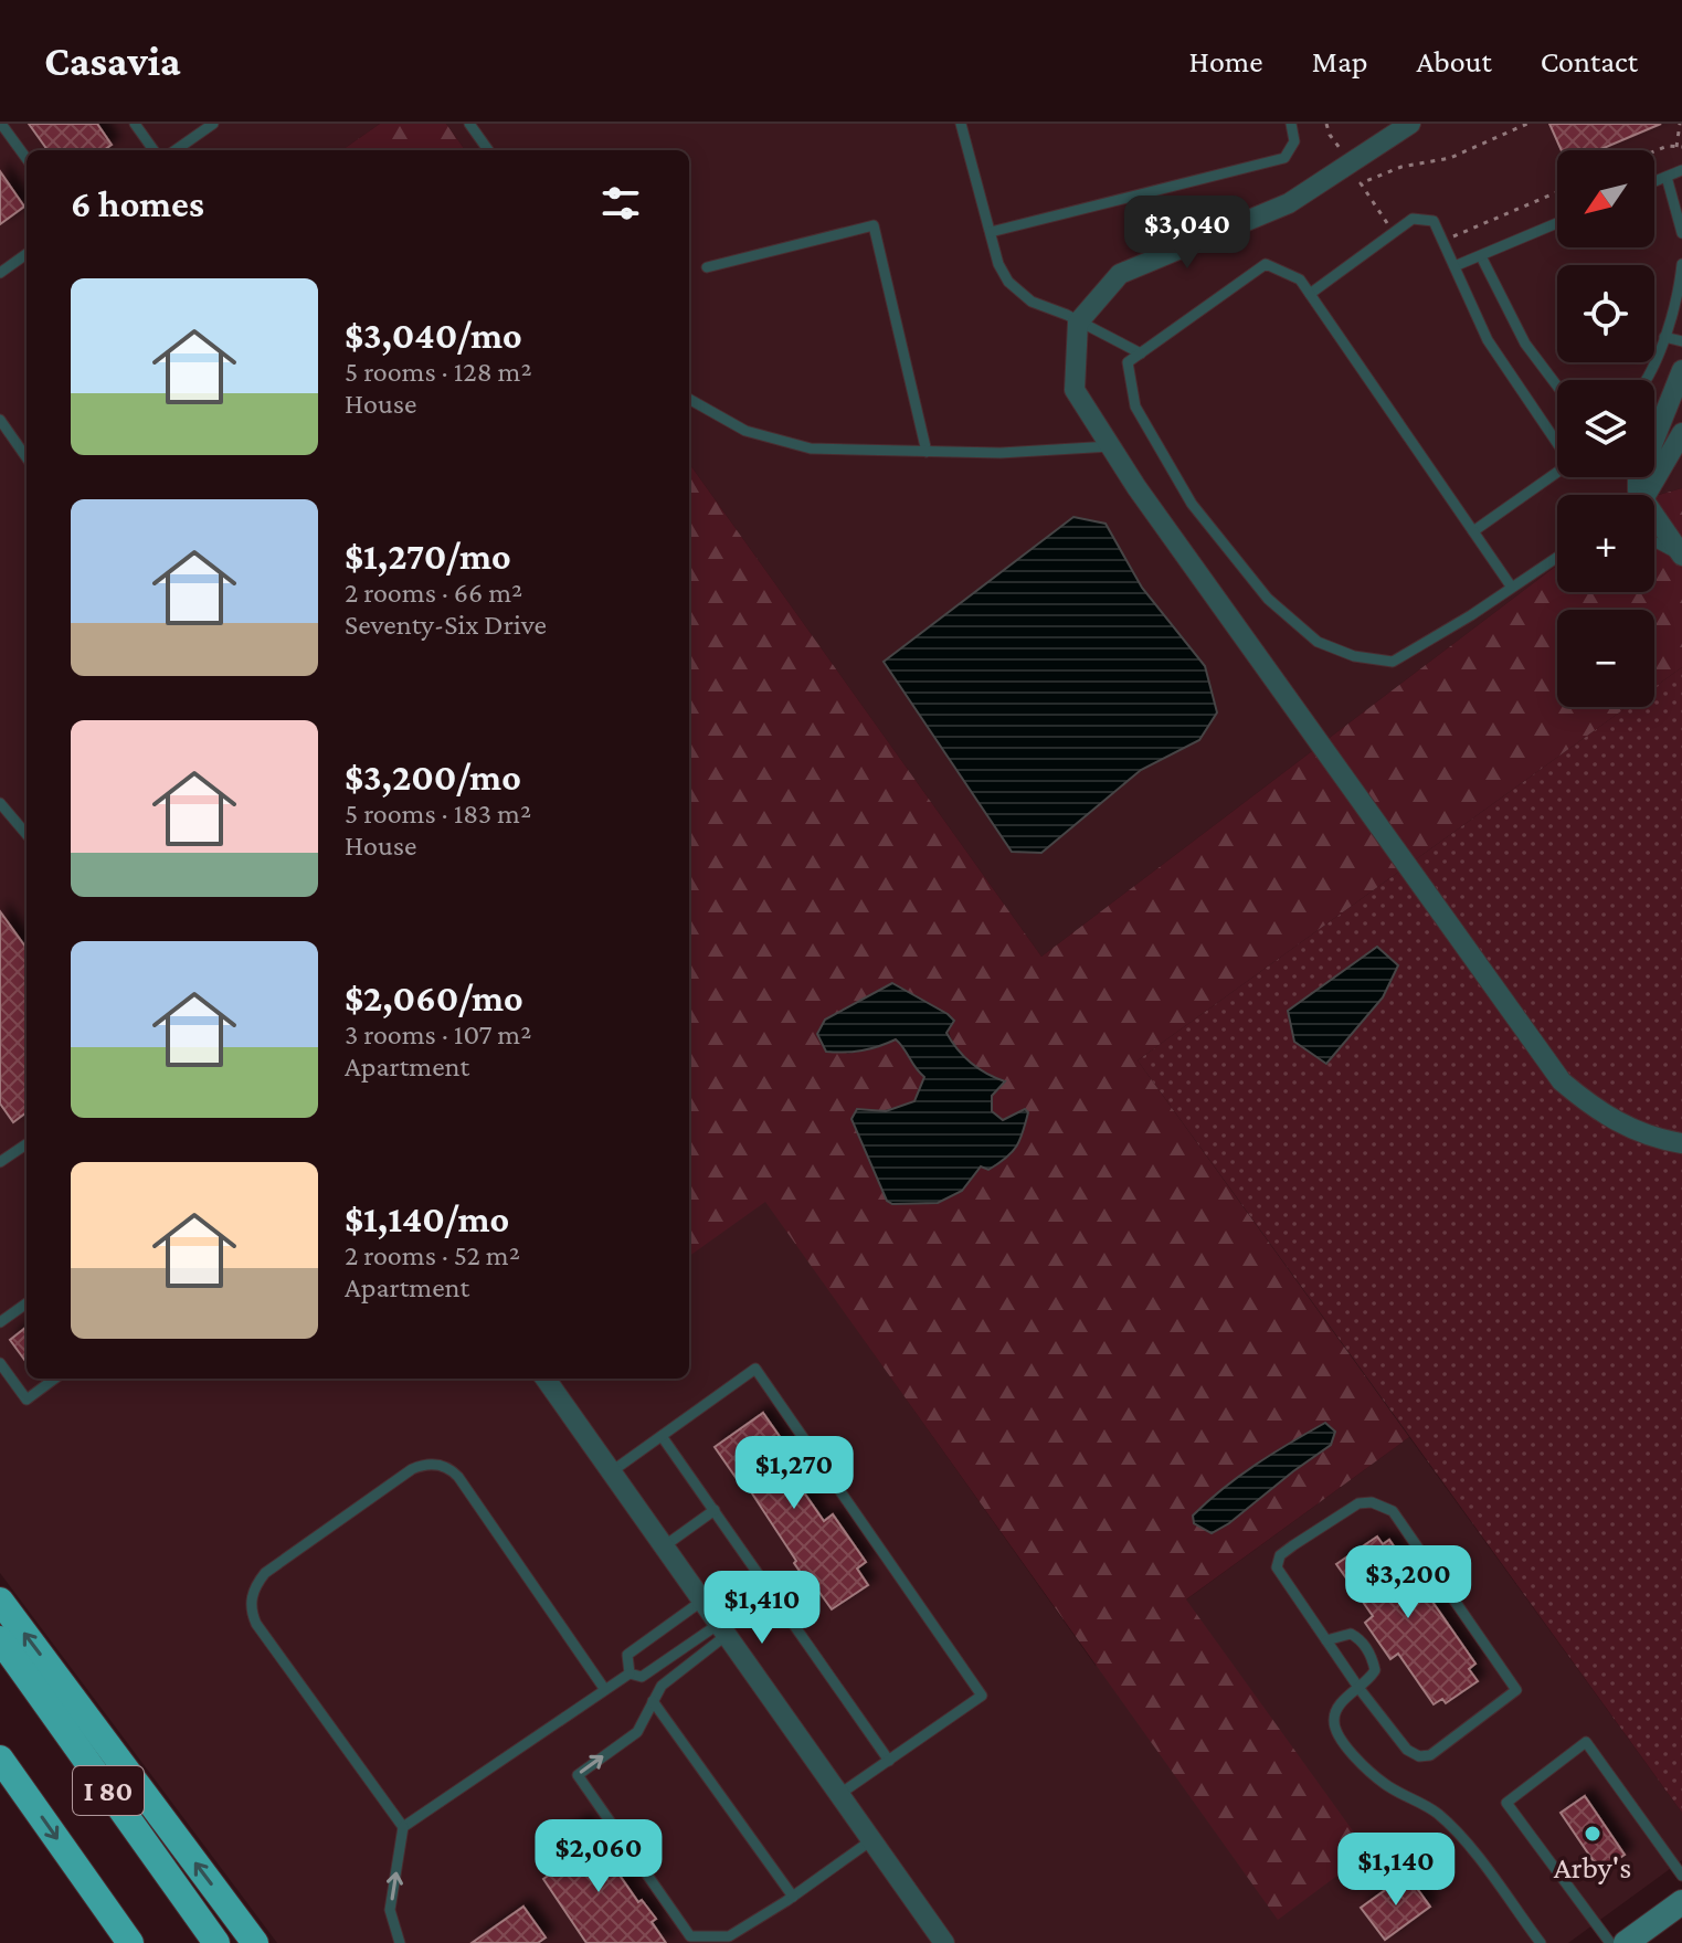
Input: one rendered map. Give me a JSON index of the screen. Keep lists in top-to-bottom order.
{
  "streets": {
    "highway": ["I 80"]
  },
  "places": ["Arby's"],
  "north": "bottom left",
  "page": {
    "header": "Casavia",
    "nav": [
      "Home",
      "Map",
      "About",
      "Contact"
    ],
    "map_buttons": ["+", "−"],
    "heading": "6 homes",
    "price": [
      "$3,040",
      "$1,270",
      "$3,200",
      "$1,410",
      "$2,060",
      "$1,140"
    ],
    "list": [
      {
        "name": "$3,040/mo",
        "note": "5 rooms · 128 m² · House"
      },
      {
        "name": "$1,270/mo",
        "note": "2 rooms · 66 m² · Seventy-Six Drive"
      },
      {
        "name": "$3,200/mo",
        "note": "5 rooms · 183 m² · House"
      },
      {
        "name": "$2,060/mo",
        "note": "3 rooms · 107 m² · Apartment"
      },
      {
        "name": "$1,140/mo",
        "note": "2 rooms · 52 m² · Apartment"
      }
    ]
  }
}
